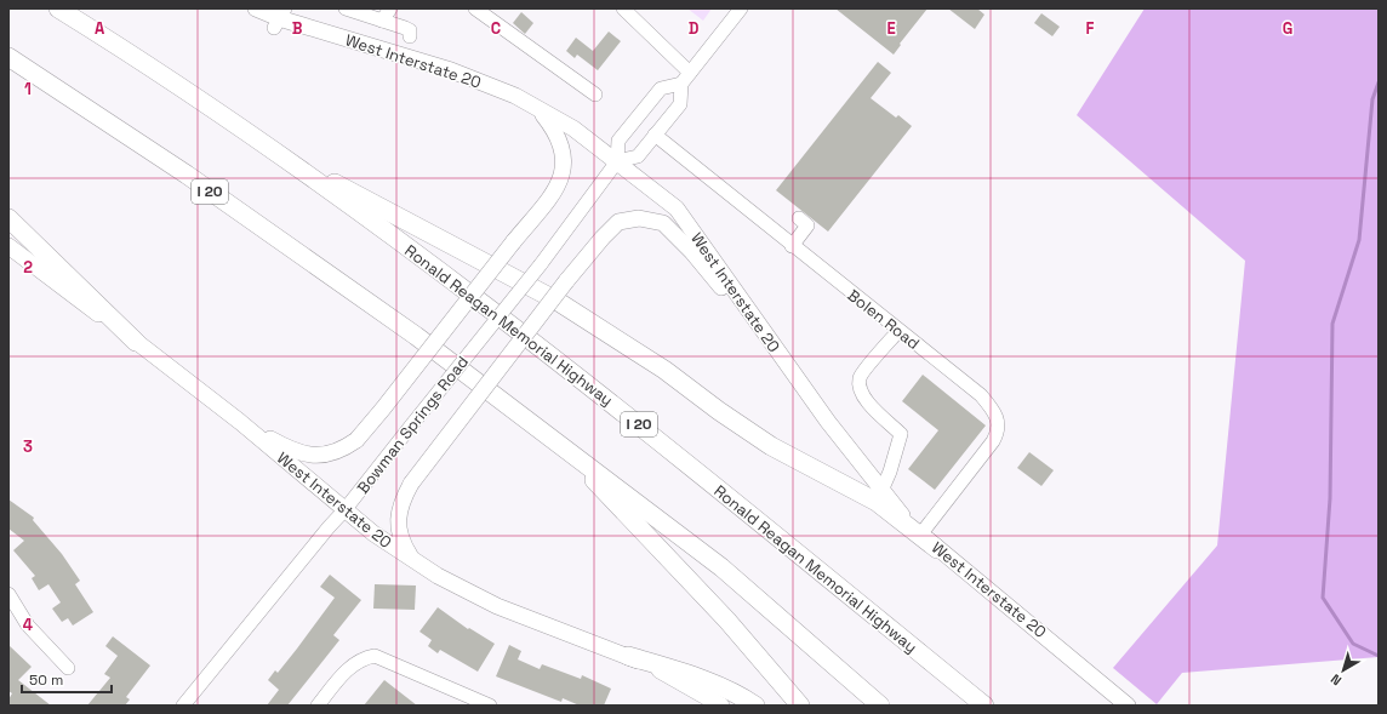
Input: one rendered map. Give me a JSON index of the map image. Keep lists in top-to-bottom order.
{
  "streets": {
    "highway": ["I 20", "Ronald Reagan Memorial Highway"],
    "main road": ["West Interstate 20"],
    "street": ["Bolen Road", "Bowman Springs Road"]
  },
  "crossings": [
    ["West Interstate 20", "Bolen Road"],
    ["West Interstate 20", "Bowman Springs Road"]
  ],
  "scale_bar": "50 m",
  "north": "bottom left",
  "grid": {
    "columns": [
      "A",
      "B",
      "C",
      "D",
      "E",
      "F",
      "G"
    ],
    "rows": [
      "1",
      "2",
      "3",
      "4"
    ]
  }
}
